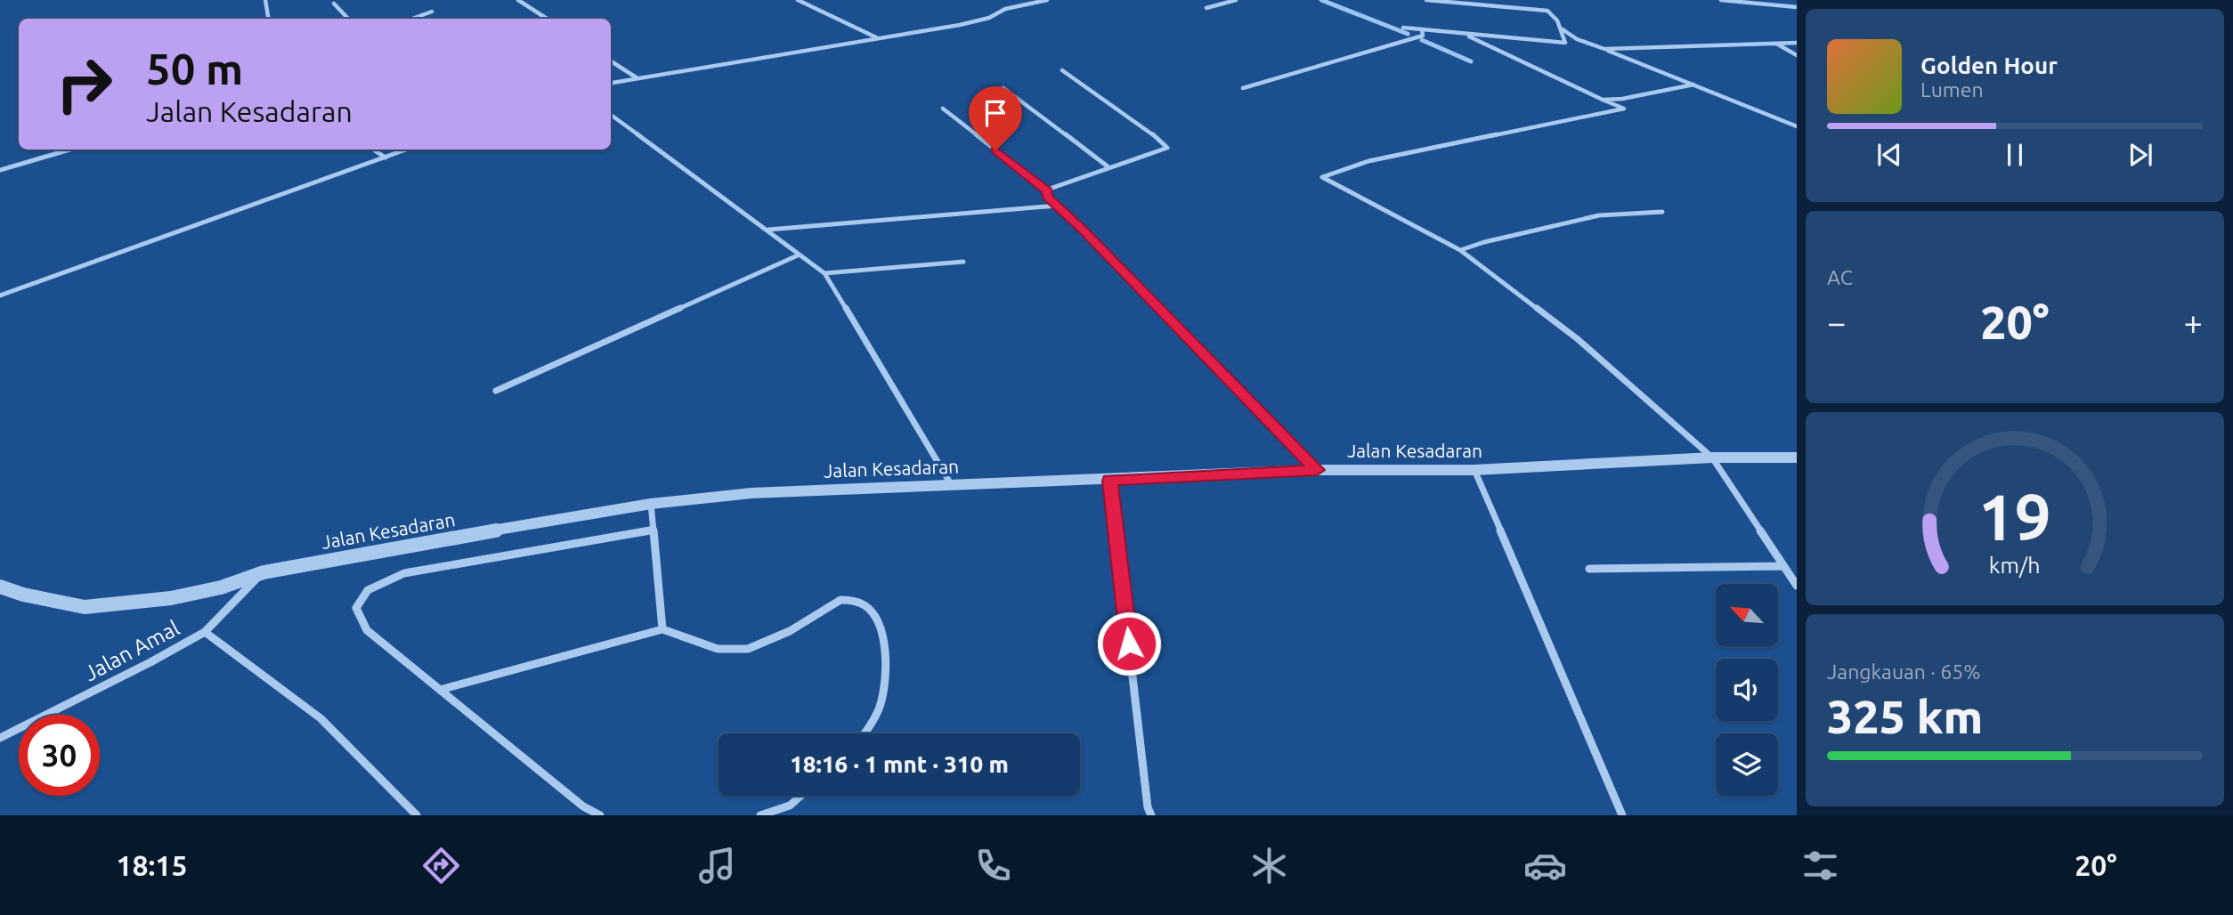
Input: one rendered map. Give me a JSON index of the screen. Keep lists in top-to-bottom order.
{
  "streets": {
    "street": ["Jalan Kesadaran", "Jalan Amal"]
  },
  "crossings": [
    ["Jalan Kesadaran", "Jalan Amal"]
  ],
  "north": "top left",
  "page": {
    "turn": ["50 m", "Jalan Kesadaran"],
    "song": ["Golden Hour", "Lumen"],
    "tile": [
      "AC",
      ["Jangkauan · 65%", "325 km"]
    ],
    "heat": ["−", "20°", "+"],
    "limit": "30",
    "trip": "18:16 · 1 mnt · 310 m",
    "tabs": ["18:15", "20°"],
    "gauge": ["19", "km/h"]
  }
}
